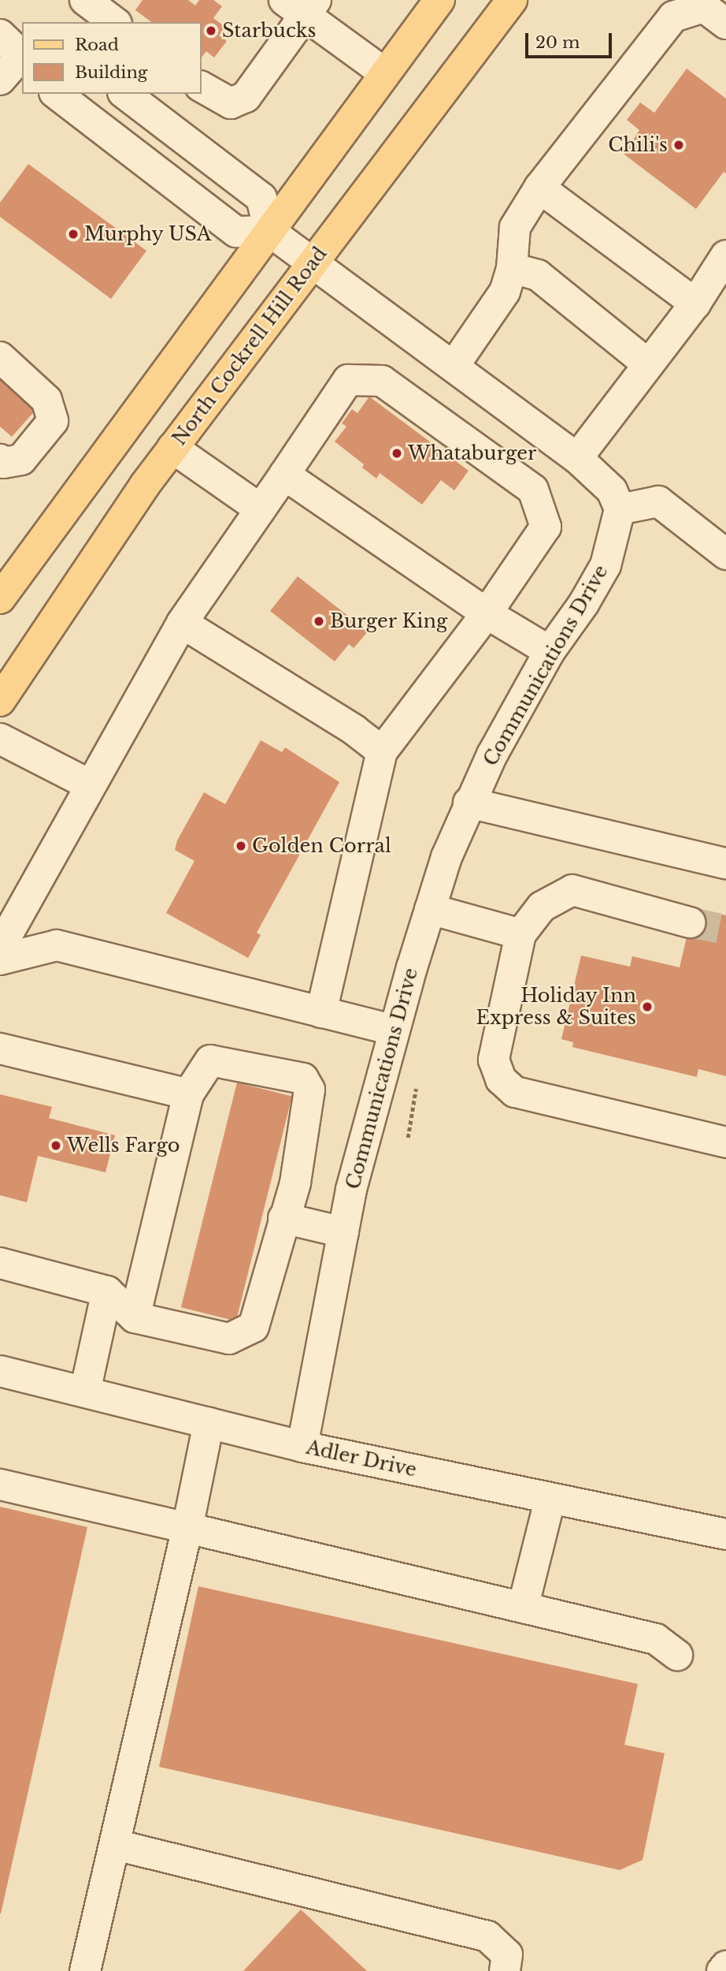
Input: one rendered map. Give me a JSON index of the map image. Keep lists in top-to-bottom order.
{
  "streets": {
    "main road": ["North Cockrell Hill Road"],
    "street": ["Communications Drive", "Adler Drive"]
  },
  "crossings": [
    ["Communications Drive", "Adler Drive"]
  ],
  "places": [
    "Starbucks",
    "Chili's",
    "Murphy USA",
    "Whataburger",
    "Burger King",
    "Golden Corral",
    "Holiday Inn Express & Suites",
    "Wells Fargo"
  ],
  "legend": ["Road", "Building"],
  "scale_bar": "20 m"
}
